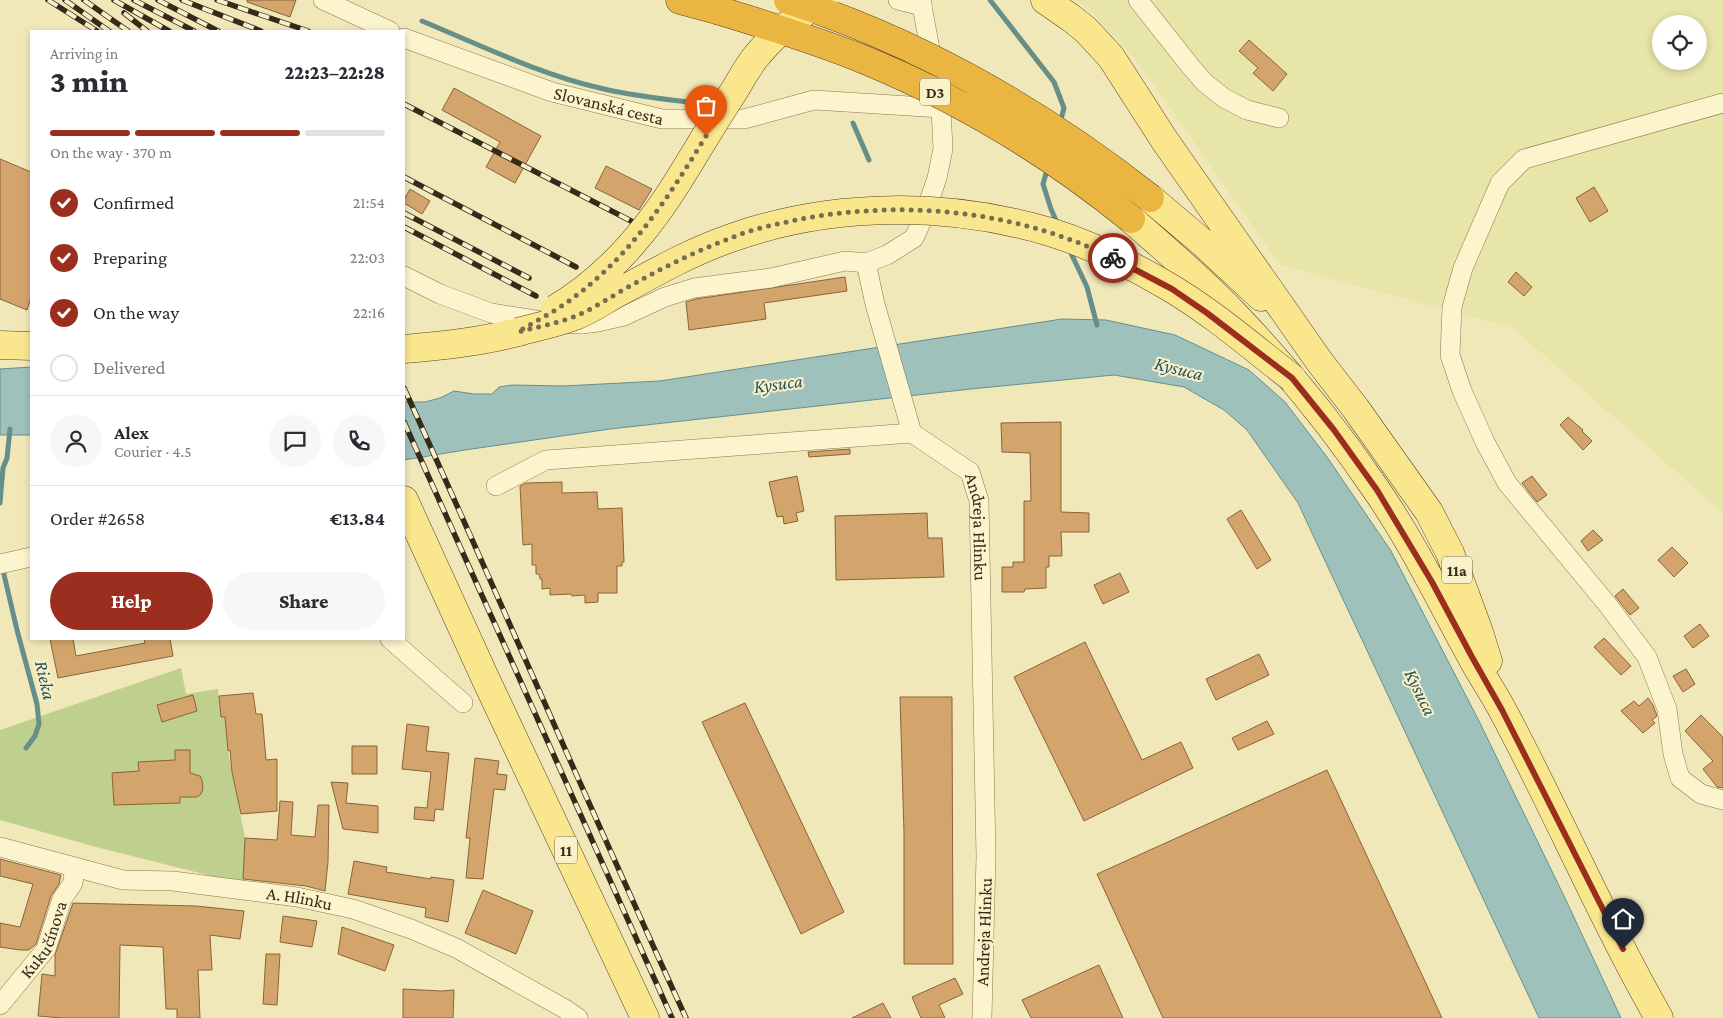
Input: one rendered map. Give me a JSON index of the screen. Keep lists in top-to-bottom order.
{
  "streets": {
    "highway": ["D3"],
    "main road": ["11a", "11"],
    "street": [
      "Slovanská cesta",
      "Andreja Hlinku",
      "A. Hlinku",
      "Kukučínova"
    ]
  },
  "crossings": [
    ["D3", "11a"],
    ["A. Hlinku", "Kukučínova"]
  ],
  "water": ["Kysuca", "Rieka"],
  "page": {
    "heading": ["3 min", "Arriving in", "22:23–22:28"],
    "panel": [
      "Alex",
      "Courier · 4.5",
      "Order #2658",
      "€13.84"
    ],
    "bar": "On the way · 370 m",
    "list": [
      ["Confirmed", "21:54"],
      ["Preparing", "22:03"],
      ["On the way", "22:16"],
      "Delivered"
    ],
    "buttons": ["Help", "Share"]
  }
}
